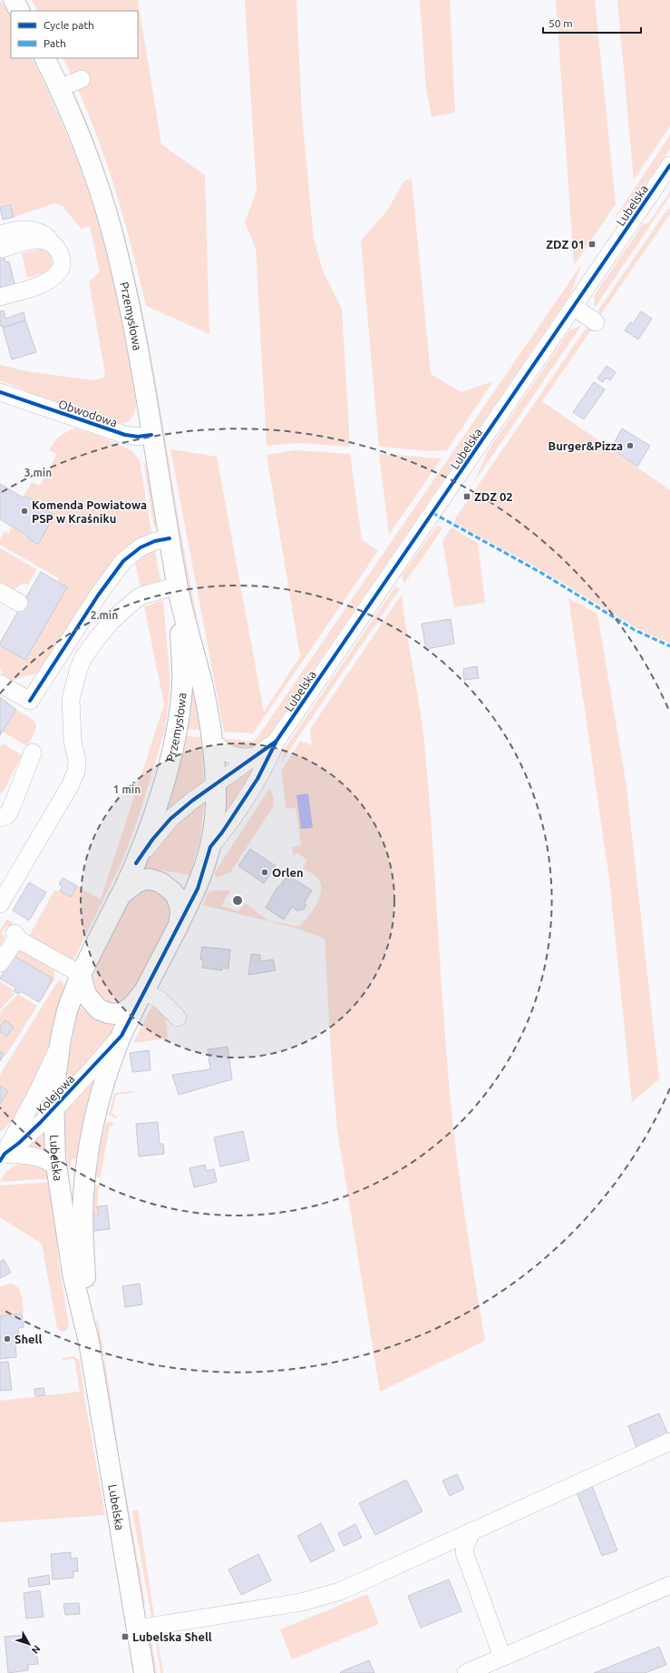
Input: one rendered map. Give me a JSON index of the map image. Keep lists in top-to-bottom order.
{
  "streets": {
    "main road": ["Lubelska", "Przemysłowa"],
    "street": ["Obwodowa", "Kolejowa"]
  },
  "crossings": [
    ["Lubelska", "Przemysłowa"],
    ["Lubelska", "Kolejowa"],
    ["Przemysłowa", "Obwodowa"]
  ],
  "places": {
    "transit": ["ZDZ 01", "ZDZ 02", "Lubelska Shell"],
    "other": [
      "Burger&Pizza",
      "Komenda Powiatowa PSP w Kraśniku",
      "Orlen",
      "Shell"
    ]
  },
  "legend": ["Cycle path", "Path"],
  "scale_bar": "50 m",
  "north": "bottom right",
  "rings": ["3 min", "2 min", "1 min"]
}
